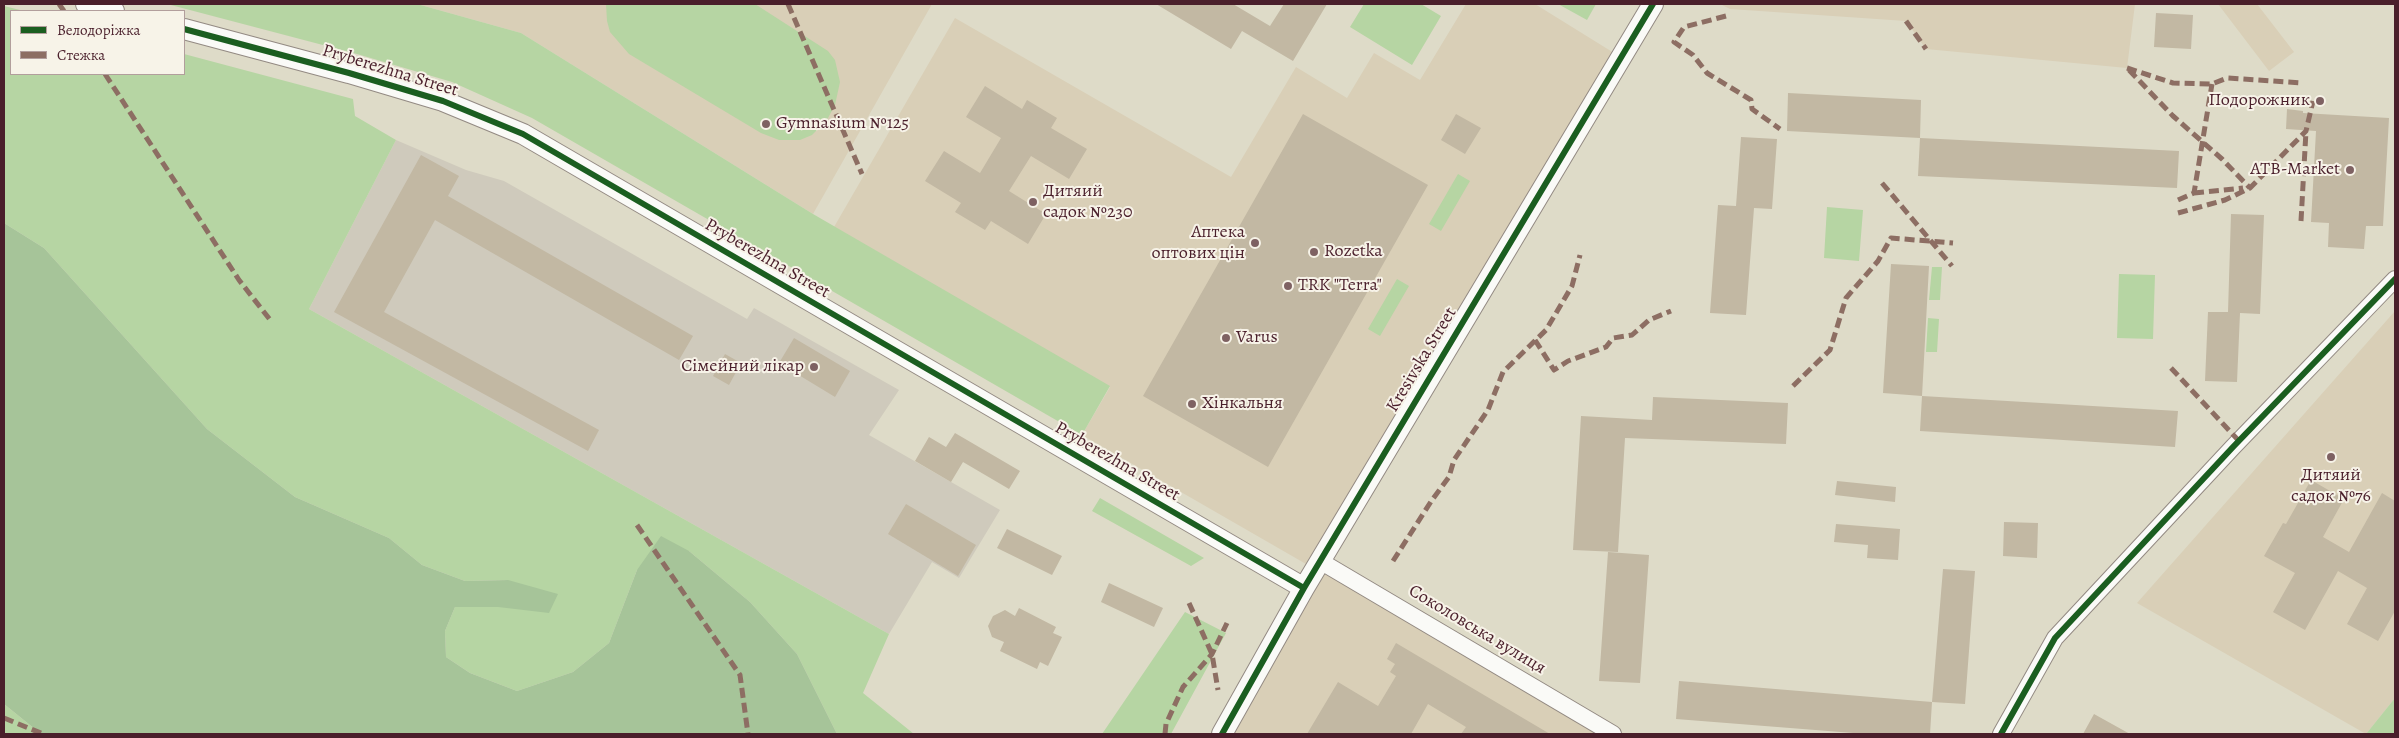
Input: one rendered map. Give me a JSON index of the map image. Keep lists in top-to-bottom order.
{
  "streets": {
    "street": ["Pryberezhna Street", "Kresivska Street", "Соколовська вулиця"]
  },
  "crossings": [
    ["Pryberezhna Street", "Kresivska Street"],
    ["Kresivska Street", "Соколовська вулиця"]
  ],
  "places": [
    "Подорожник",
    "Gymnasium №125",
    "ATB-Market",
    "Дитяий садок №230",
    "Аптека оптових цін",
    "Rozetka",
    "TRK \"Terra\"",
    "Varus",
    "Сімейний лікар",
    "Хінкальня",
    "Дитяий садок №76"
  ],
  "legend": ["Велодоріжка", "Стежка"]
}
